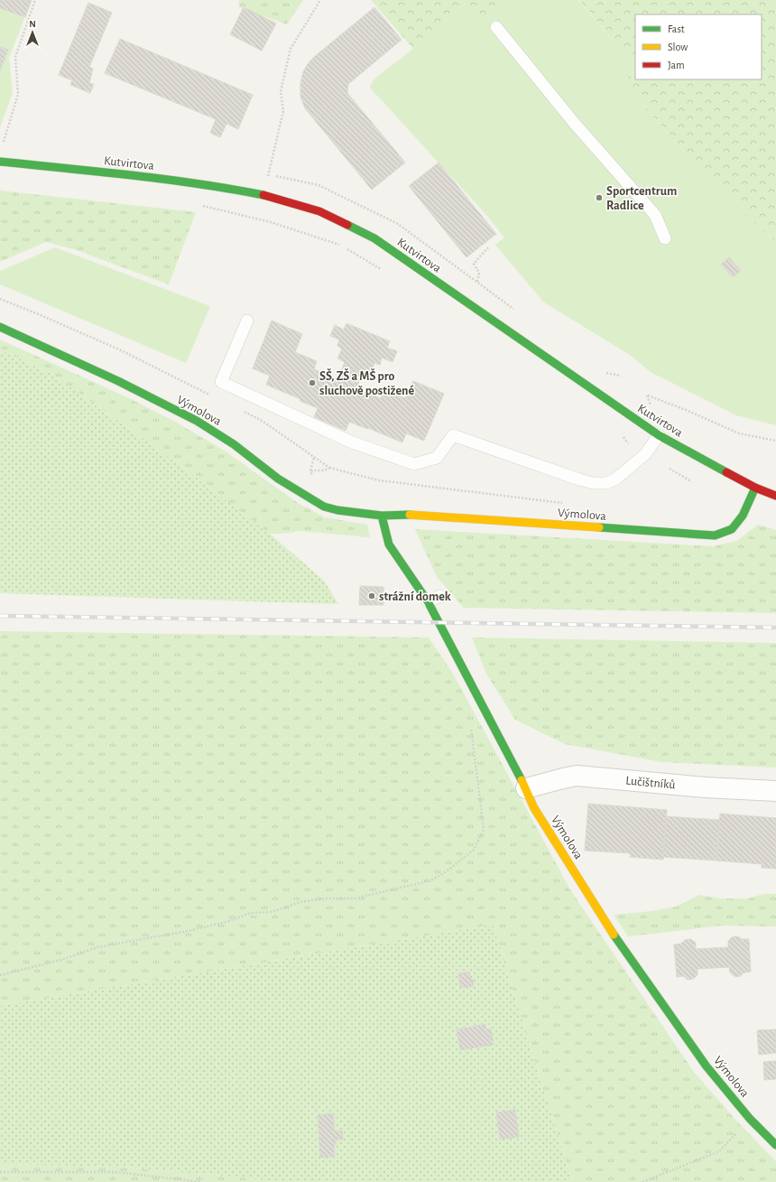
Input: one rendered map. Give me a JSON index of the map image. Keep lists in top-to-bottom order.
{
  "streets": {
    "street": ["Kutvirtova", "Výmolova", "Lučištníků"]
  },
  "crossings": [
    ["Kutvirtova", "Výmolova"],
    ["Výmolova", "Lučištníků"]
  ],
  "places": ["Sportcentrum Radlice", "SŠ, ZŠ a MŠ pro sluchově postižené", "strážní domek"],
  "legend": ["Fast", "Slow", "Jam"],
  "north": "top"
}
